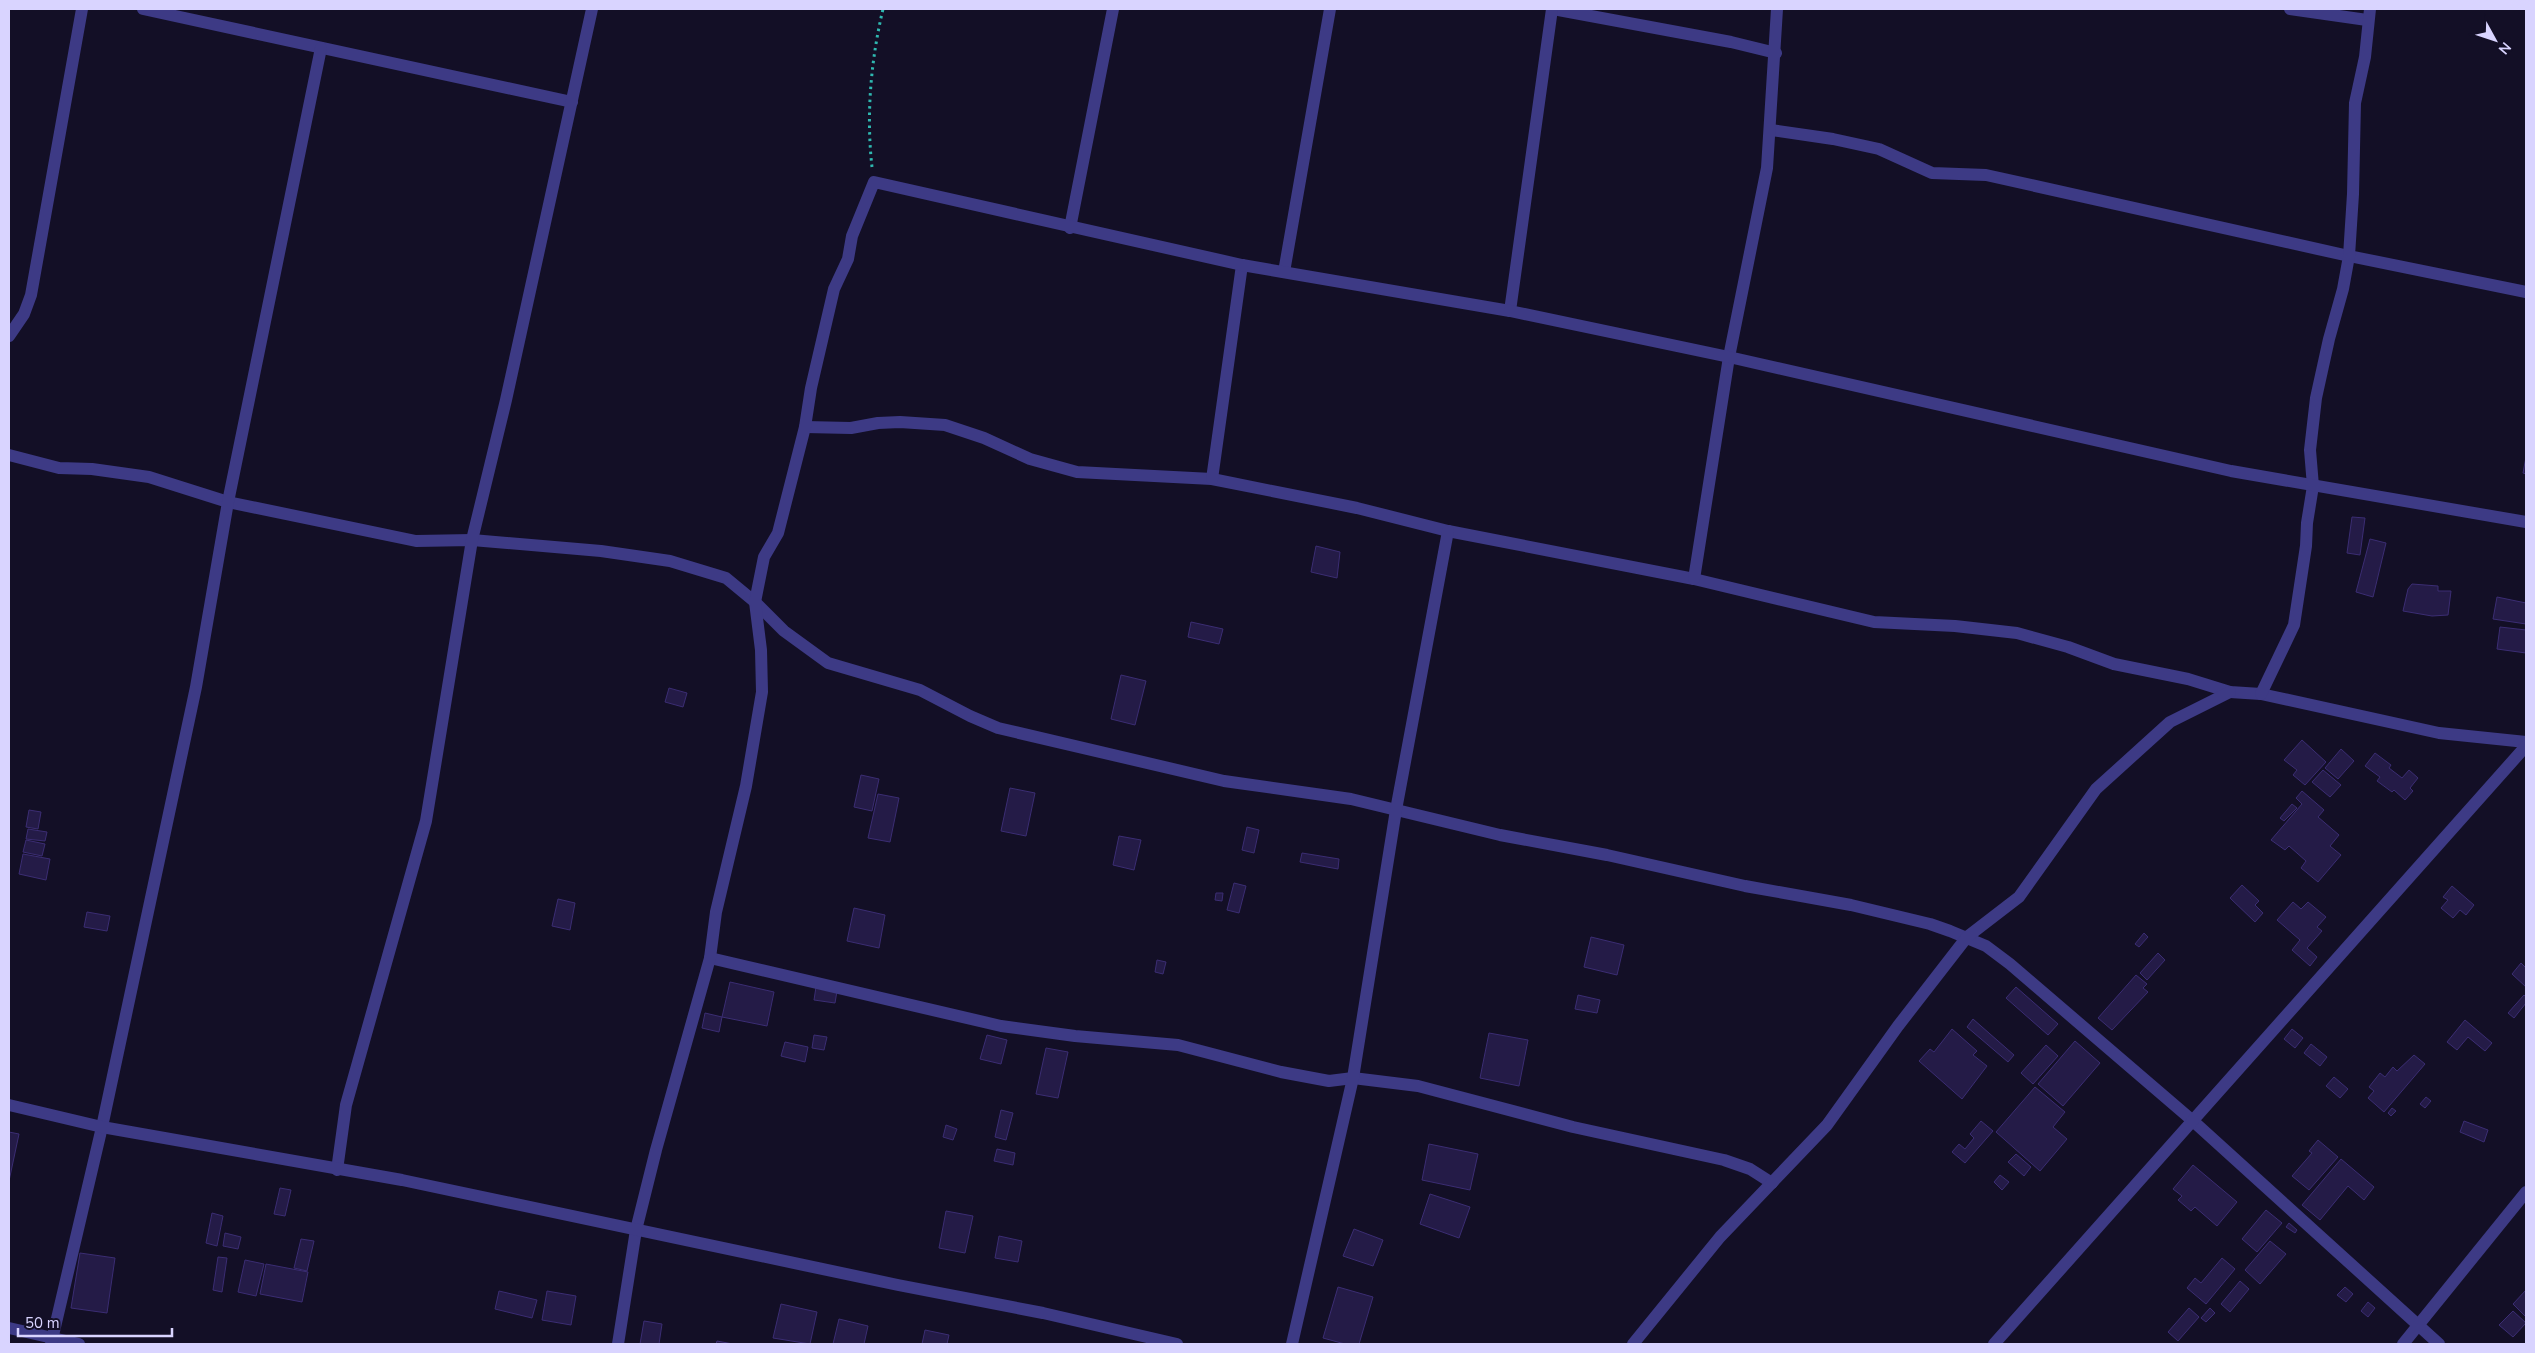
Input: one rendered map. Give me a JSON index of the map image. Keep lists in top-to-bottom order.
{
  "scale_bar": "50 m",
  "north": "bottom right"
}
